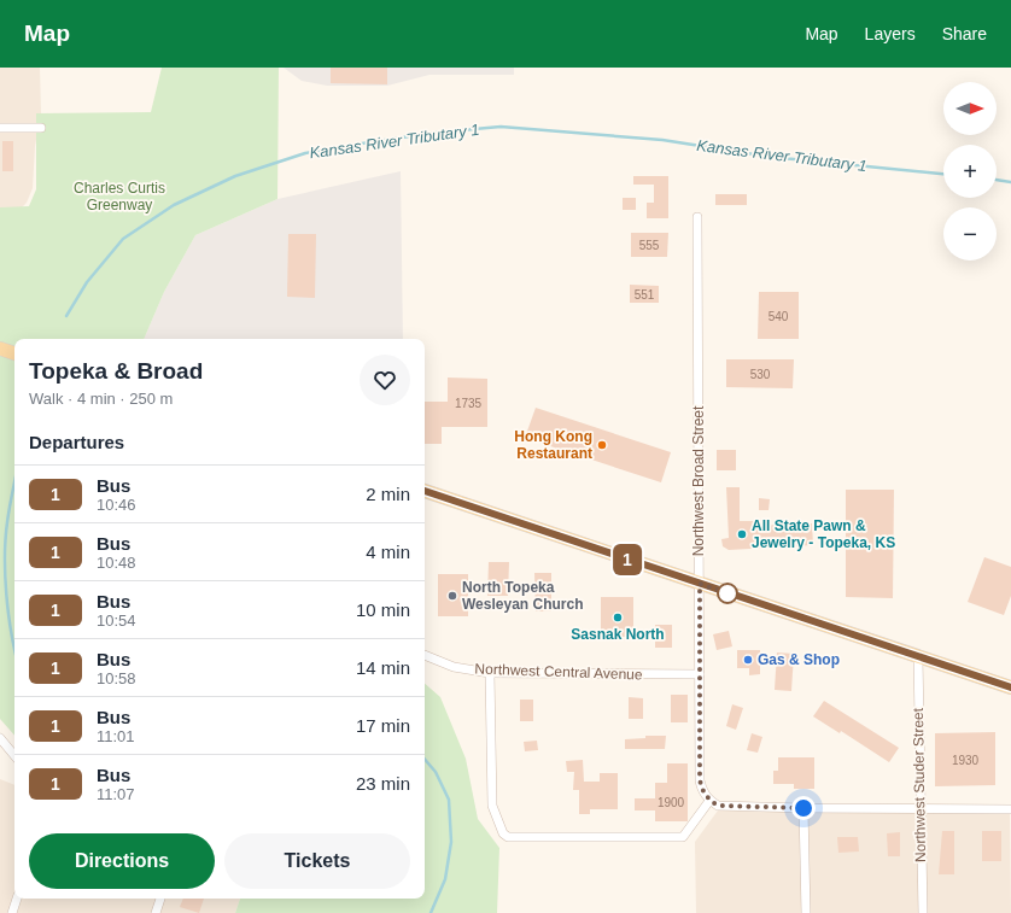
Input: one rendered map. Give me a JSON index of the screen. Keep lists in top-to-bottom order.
{
  "streets": {
    "street": ["Northwest Broad Street", "Northwest Central Avenue", "Northwest Studer Street"]
  },
  "crossings": [
    ["Northwest Broad Street", "Northwest Central Avenue"]
  ],
  "water": ["Kansas River Tributary 1"],
  "parks": ["Charles Curtis Greenway"],
  "places": [
    "Hong Kong Restaurant",
    "All State Pawn & Jewelry - Topeka, KS",
    "North Topeka Wesleyan Church",
    "Sasnak North",
    "Gas & Shop"
  ],
  "lines": ["bus line 1"],
  "house_numbers": [
    "555",
    "551",
    "540",
    "530",
    "1735",
    "1930",
    "1900"
  ],
  "north": "right",
  "page": {
    "header": "Map",
    "nav": ["Map", "Layers", "Share"],
    "on_map": "1",
    "map_buttons": ["+", "−"],
    "heading": [
      ["Topeka & Broad", "Walk · 4 min · 250 m"],
      "Departures"
    ],
    "list": [
      {
        "mark": "1",
        "name": "Bus",
        "note": "10:46",
        "value": "2 min"
      },
      {
        "mark": "1",
        "name": "Bus",
        "note": "10:48",
        "value": "4 min"
      },
      {
        "mark": "1",
        "name": "Bus",
        "note": "10:54",
        "value": "10 min"
      },
      {
        "mark": "1",
        "name": "Bus",
        "note": "10:58",
        "value": "14 min"
      },
      {
        "mark": "1",
        "name": "Bus",
        "note": "11:01",
        "value": "17 min"
      },
      {
        "mark": "1",
        "name": "Bus",
        "note": "11:07",
        "value": "23 min"
      }
    ],
    "buttons": ["Directions", "Tickets"]
  }
}
